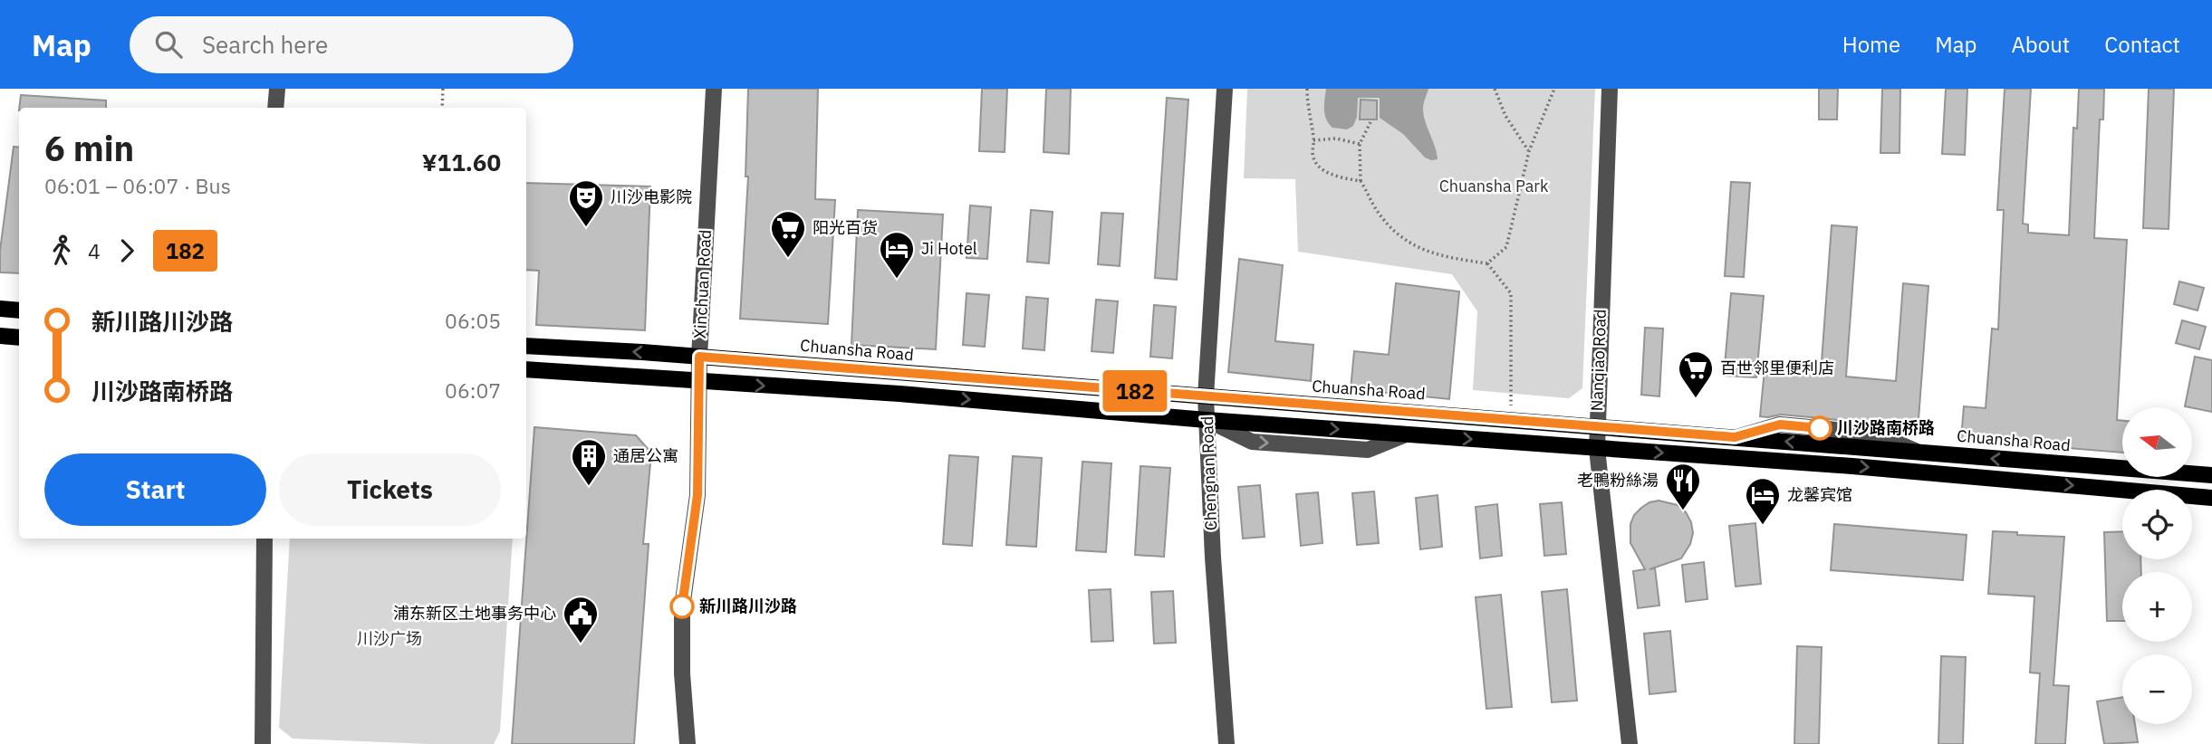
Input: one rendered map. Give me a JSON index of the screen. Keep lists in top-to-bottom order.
{
  "streets": {
    "main road": ["Chuansha Road"],
    "street": ["Xinchuan Road", "Nanqiao Road", "Chengnan Road"]
  },
  "crossings": [
    ["Xinchuan Road", "Chuansha Road"],
    ["Chuansha Road", "Nanqiao Road"],
    ["Chuansha Road", "Chengnan Road"]
  ],
  "parks": ["Chuansha Park", "川沙广场"],
  "places": {
    "theatre": ["川沙电影院"],
    "supermarket": ["阳光百货", "百世邻里便利店"],
    "hotel": ["Ji Hotel", "龙馨宾馆"],
    "other": ["川沙路南桥路", "新川路川沙路"],
    "building": ["通居公寓"],
    "restaurant": ["老鴨粉絲湯"],
    "public building": ["浦东新区土地事务中心"]
  },
  "lines": ["bus line 182"],
  "north": "left",
  "page": {
    "header": "Map",
    "search": "Search here",
    "nav": [
      "Home",
      "Map",
      "About",
      "Contact"
    ],
    "on_map": "182",
    "heading": ["6 min", "06:01 – 06:07 · Bus", "¥11.60"],
    "legs": ["4", "182"],
    "list": [
      {
        "name": "新川路川沙路",
        "value": "06:05"
      },
      {
        "name": "川沙路南桥路",
        "value": "06:07"
      }
    ],
    "map_buttons": ["+", "−"],
    "buttons": ["Start", "Tickets"]
  }
}
